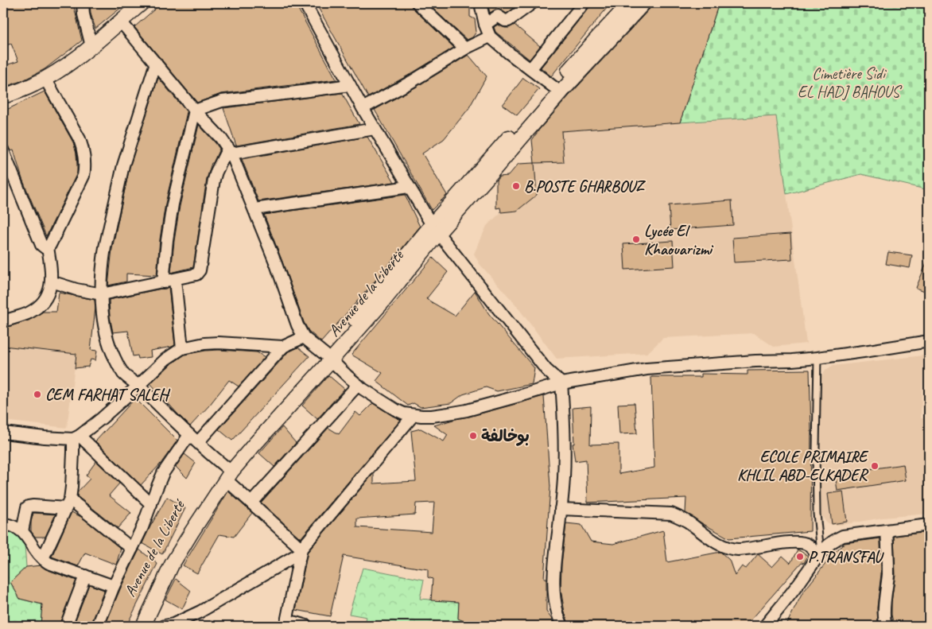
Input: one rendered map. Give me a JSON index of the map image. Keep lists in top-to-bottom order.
{
  "streets": {
    "street": ["Avenue de la Liberté"]
  },
  "parks": ["Cimetière Sidi EL HADJ BAHOUS"],
  "places": [
    "B.POSTE GHARBOUZ",
    "Lycée El Khaouarizmi",
    "CEM FARHAT SALEH",
    "بوخالفة",
    "ECOLE PRIMAIRE KHLIL ABD-ELKADER",
    "P.TRANSFAU"
  ]
}
